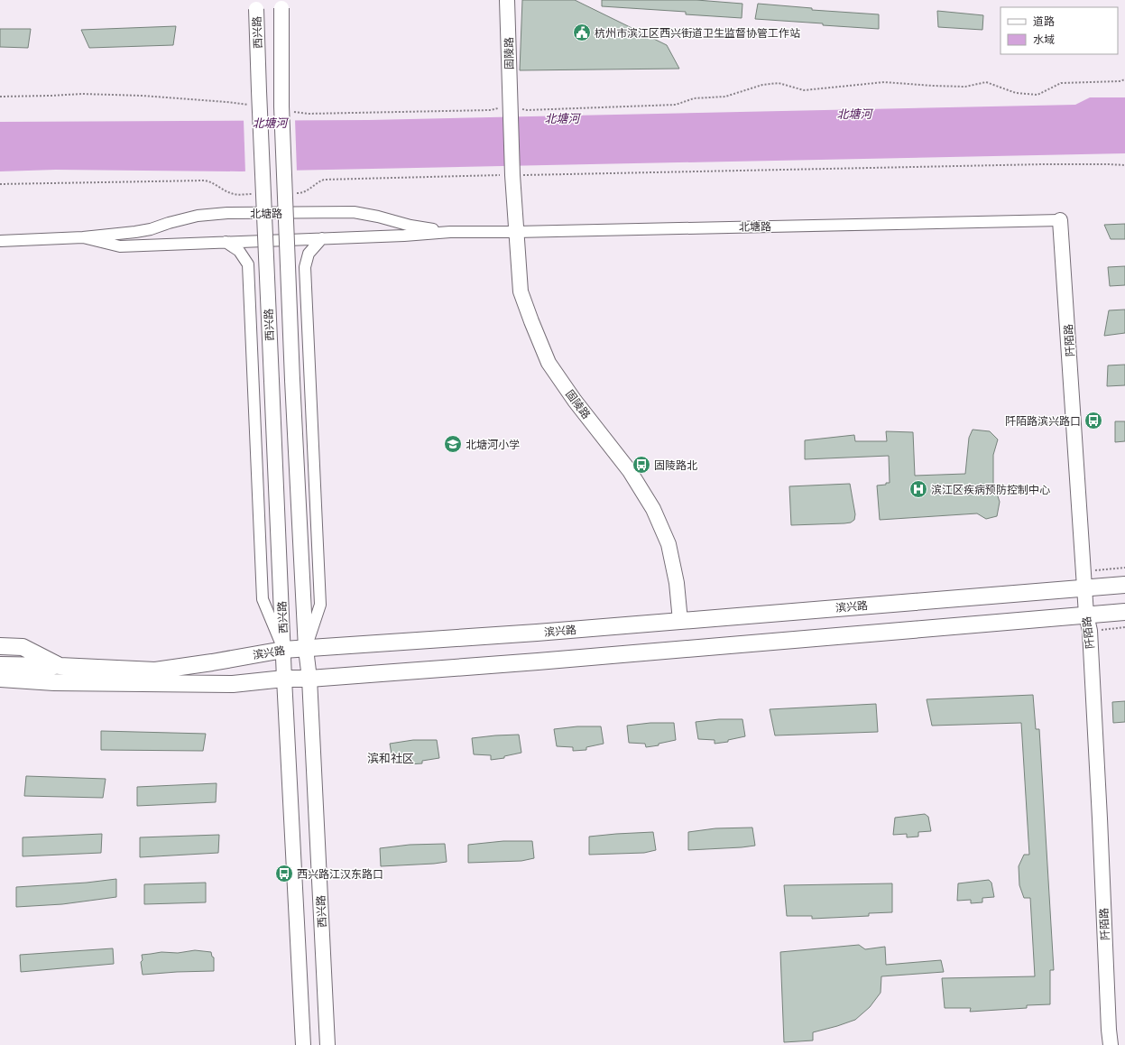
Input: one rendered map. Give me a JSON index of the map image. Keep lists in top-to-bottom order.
{
  "streets": {
    "main road": [
      "西兴路",
      "固陵路",
      "阡陌路",
      "滨兴路"
    ],
    "street": ["北塘路"]
  },
  "crossings": [
    ["西兴路", "北塘路"],
    ["西兴路", "滨兴路"],
    ["固陵路", "北塘路"],
    ["固陵路", "滨兴路"],
    ["北塘路", "阡陌路"],
    ["阡陌路", "滨兴路"]
  ],
  "districts": ["滨和社区"],
  "water": ["北塘河"],
  "places": {
    "public building": ["杭州市滨江区西兴街道卫生监督协管工作站"],
    "bus stop": ["阡陌路滨兴路口", "固陵路北", "西兴路江汉东路口"],
    "school or university": ["北塘河小学"],
    "hospital": ["滨江区疾病预防控制中心"]
  },
  "legend": ["道路", "水域"]
}
